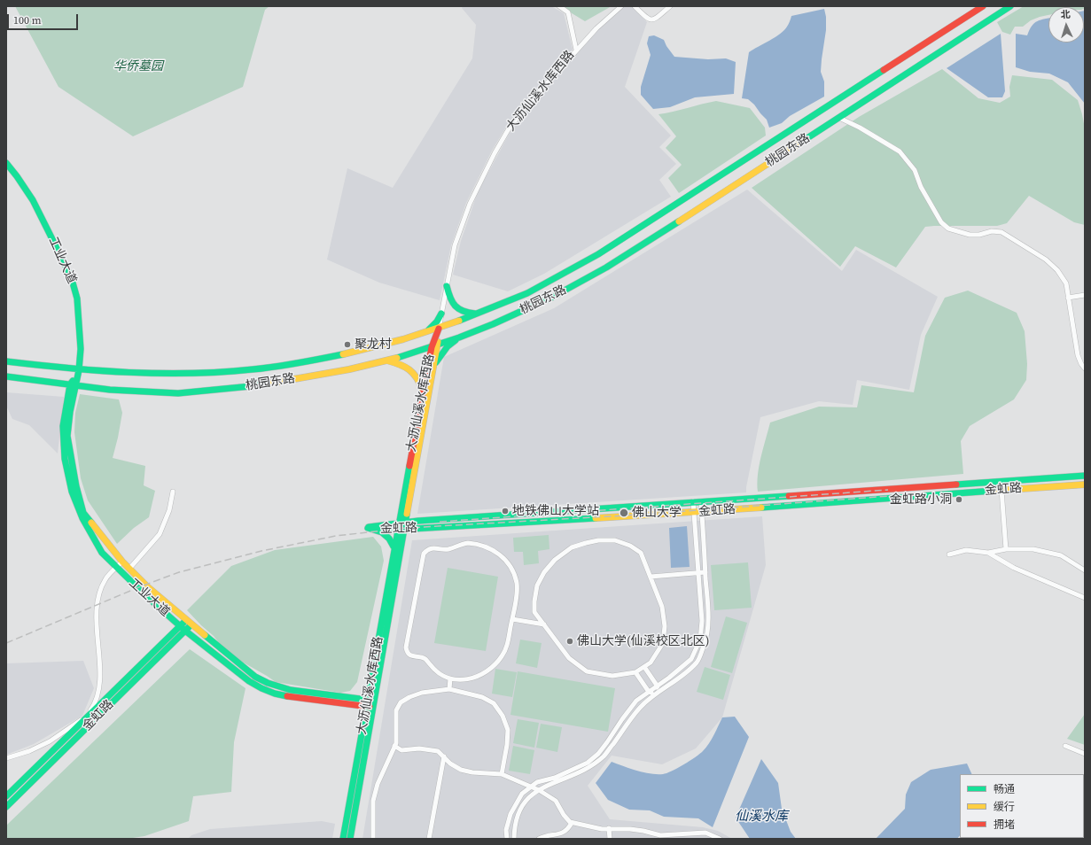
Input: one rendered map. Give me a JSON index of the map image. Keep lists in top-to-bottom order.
{
  "streets": {
    "street": [
      "大沥仙溪水库西路",
      "桃园东路",
      "工业大道",
      "金虹路"
    ]
  },
  "crossings": [
    ["大沥仙溪水库西路", "桃园东路"],
    ["大沥仙溪水库西路", "工业大道"],
    ["大沥仙溪水库西路", "金虹路"],
    ["桃园东路", "工业大道"],
    ["工业大道", "金虹路"]
  ],
  "water": ["仙溪水库"],
  "parks": ["华侨墓园"],
  "places": [
    "聚龙村",
    "金虹路小洞",
    "地铁佛山大学站",
    "佛山大学",
    "佛山大学(仙溪校区北区)"
  ],
  "legend": ["畅通", "缓行", "拥堵"],
  "scale_bar": "100 m",
  "north": "top"
}
